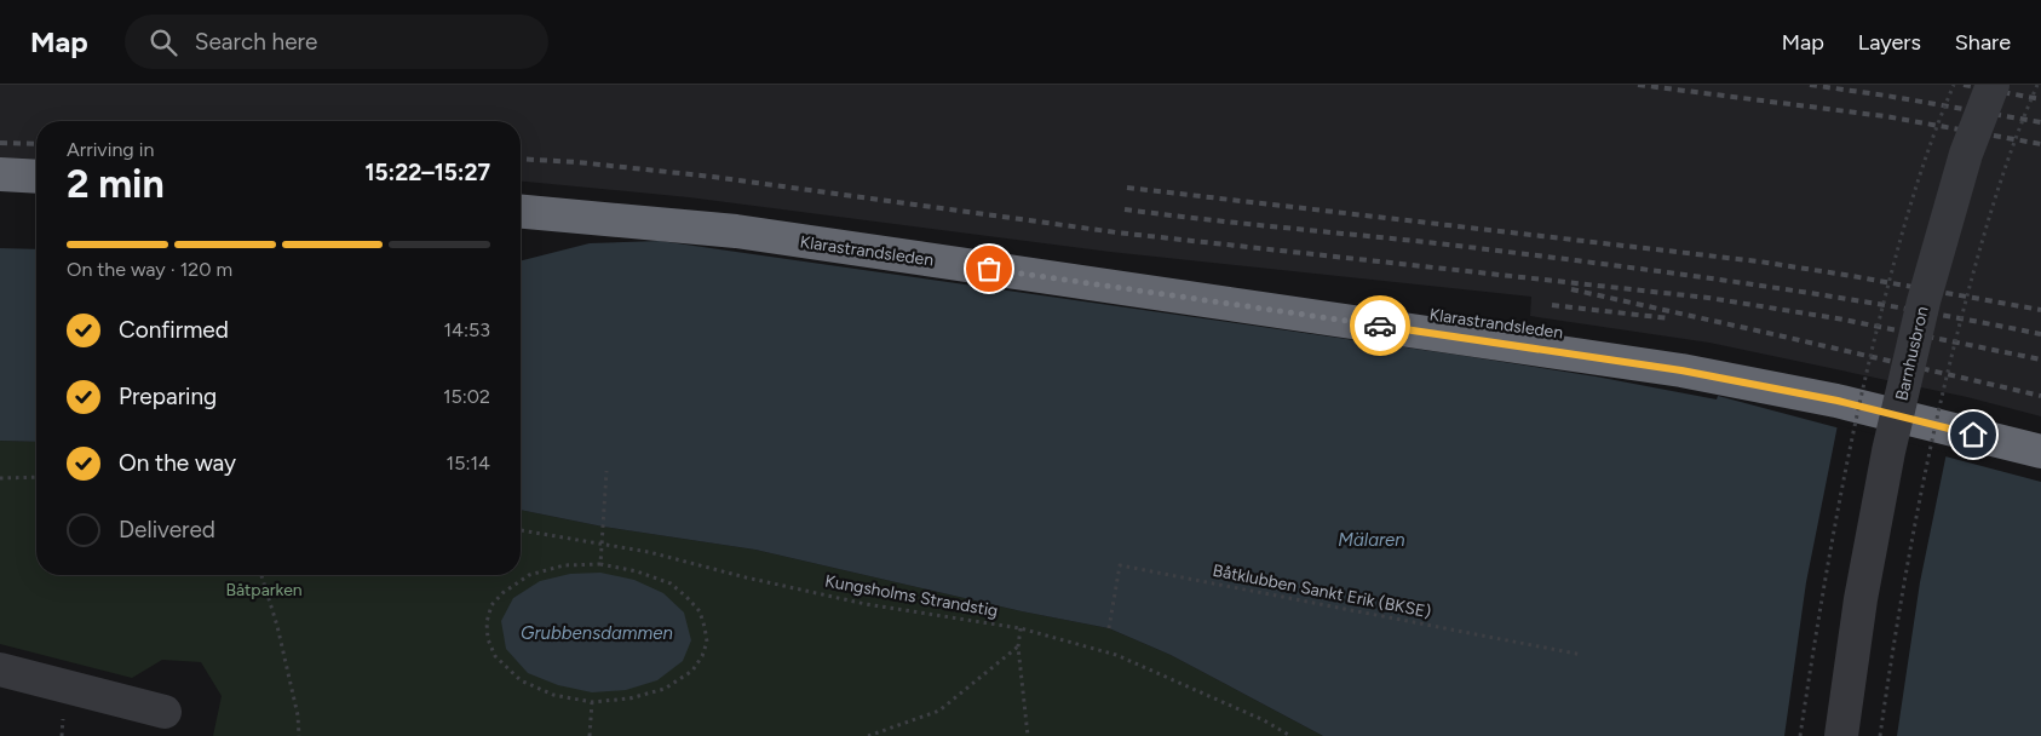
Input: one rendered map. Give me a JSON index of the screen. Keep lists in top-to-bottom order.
{
  "streets": {
    "highway": ["Klarastrandsleden"],
    "street": ["Barnhusbron"],
    "path": ["Båtklubben Sankt Erik (BKSE)", "Kungsholms Strandstig"]
  },
  "water": ["Mälaren", "Grubbensdammen"],
  "parks": ["Båtparken"],
  "page": {
    "header": "Map",
    "search": "Search here",
    "nav": ["Map", "Layers", "Share"],
    "heading": ["2 min", "Arriving in", "15:22–15:27"],
    "bar": "On the way · 120 m",
    "list": [
      ["Confirmed", "14:53"],
      ["Preparing", "15:02"],
      ["On the way", "15:14"],
      "Delivered"
    ]
  }
}
